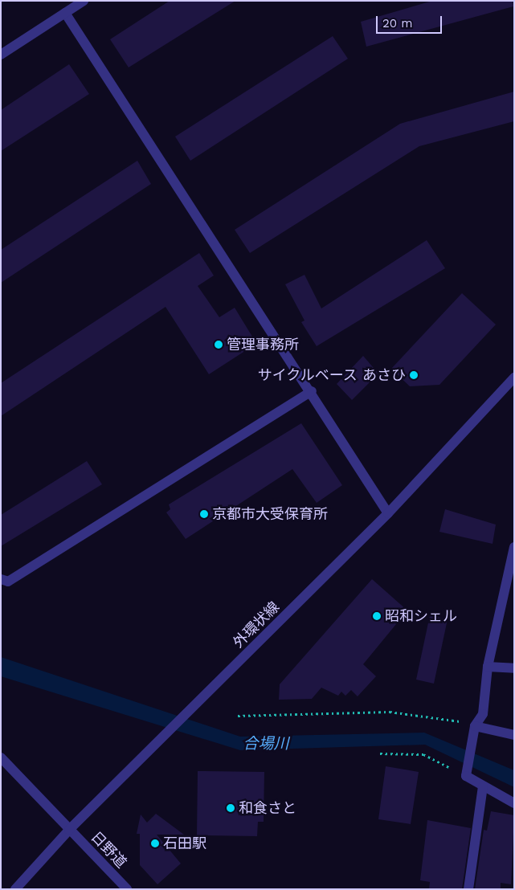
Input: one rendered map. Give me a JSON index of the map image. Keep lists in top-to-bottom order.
{
  "streets": {
    "street": ["外環状線", "日野道"]
  },
  "crossings": [
    ["外環状線", "日野道"]
  ],
  "water": ["合場川"],
  "places": [
    "管理事務所",
    "サイクルベース あさひ",
    "京都市大受保育所",
    "昭和シェル",
    "和食さと",
    "石田駅"
  ],
  "scale_bar": "20 m"
}
